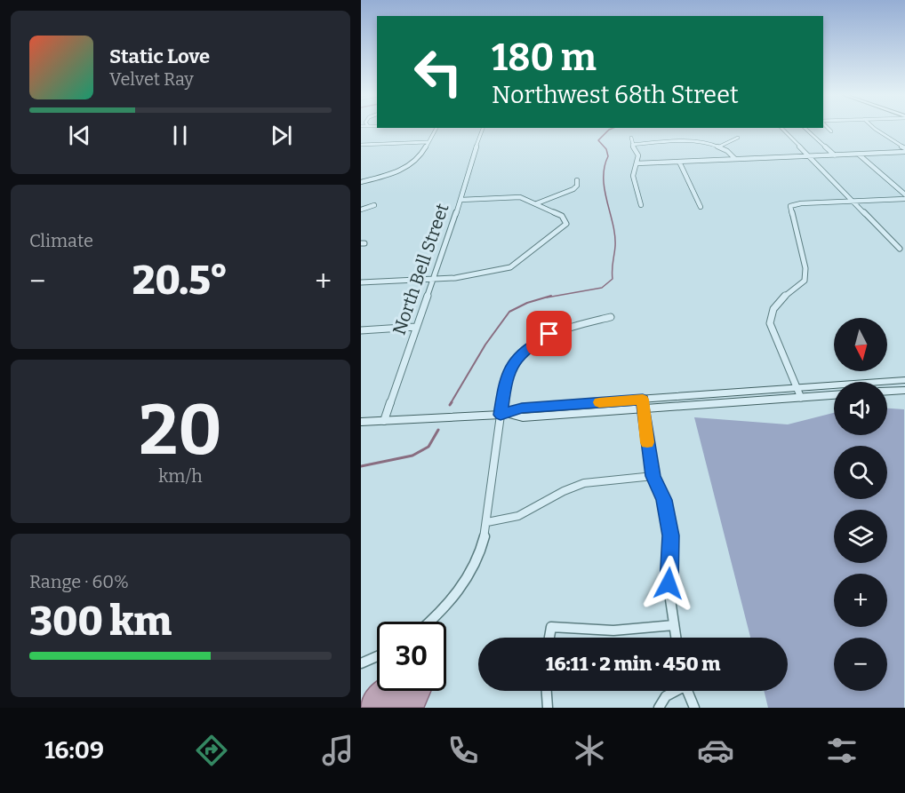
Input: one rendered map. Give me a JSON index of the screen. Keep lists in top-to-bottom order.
{
  "streets": {
    "street": ["North Bell Street"]
  },
  "north": "bottom",
  "page": {
    "turn": ["180 m", "Northwest 68th Street"],
    "song": ["Static Love", "Velvet Ray"],
    "tile": [
      "Climate",
      ["20", "km/h"],
      ["Range · 60%", "300 km"]
    ],
    "heat": ["−", "20.5°", "+"],
    "map_buttons": ["+", "−"],
    "limit": "30",
    "trip": "16:11 · 2 min · 450 m",
    "tabs": "16:09"
  }
}
